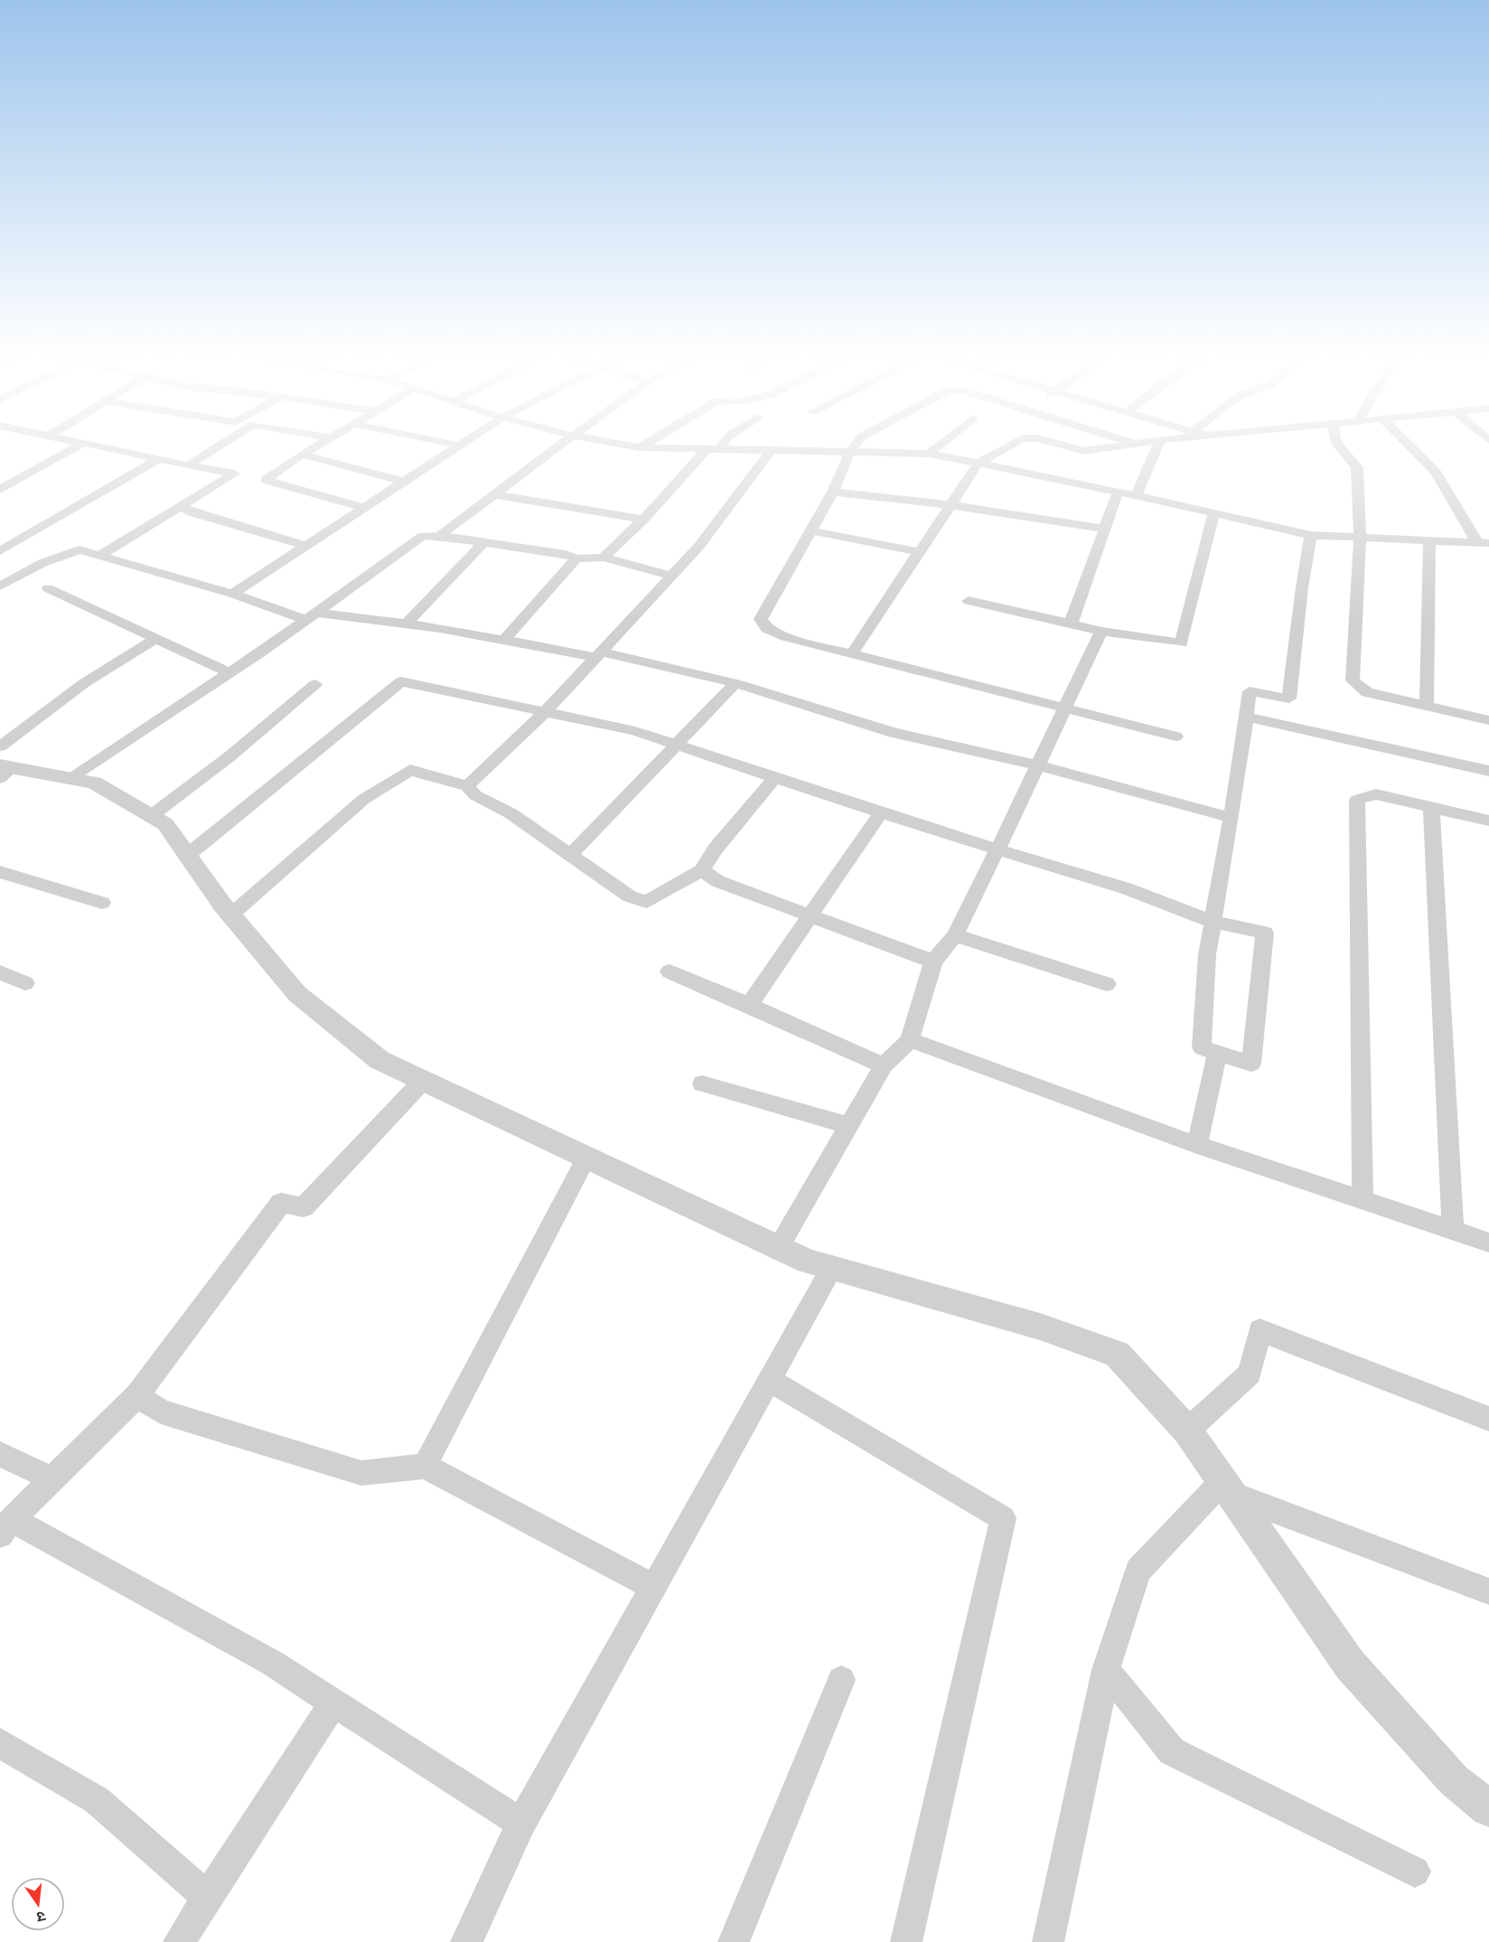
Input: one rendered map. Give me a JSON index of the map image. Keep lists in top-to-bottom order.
{
  "north": "bottom"
}
